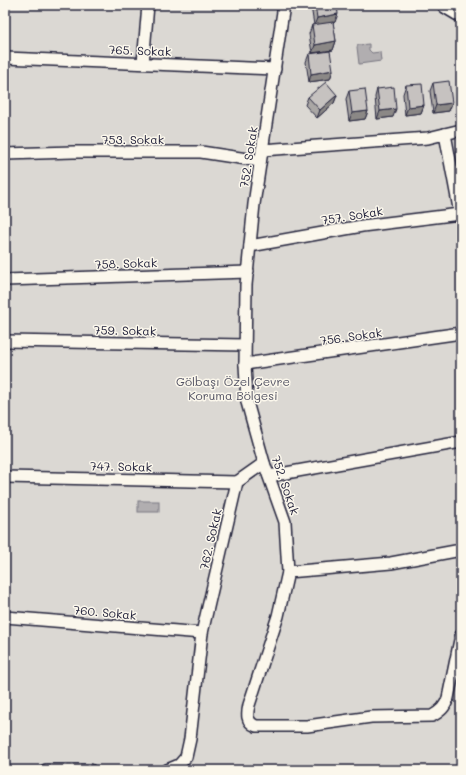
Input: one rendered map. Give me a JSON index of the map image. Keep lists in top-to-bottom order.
{
  "streets": {
    "street": [
      "765. Sokak",
      "753. Sokak",
      "752. Sokak",
      "757. Sokak",
      "758. Sokak",
      "759. Sokak",
      "756. Sokak",
      "747. Sokak",
      "762. Sokak",
      "760. Sokak"
    ]
  },
  "crossings": [
    ["765. Sokak", "752. Sokak"],
    ["753. Sokak", "752. Sokak"],
    ["752. Sokak", "757. Sokak"],
    ["752. Sokak", "758. Sokak"],
    ["752. Sokak", "759. Sokak"],
    ["752. Sokak", "756. Sokak"],
    ["747. Sokak", "762. Sokak"],
    ["762. Sokak", "760. Sokak"]
  ],
  "parks": ["Gölbaşı Özel Çevre Koruma Bölgesi"]
}
